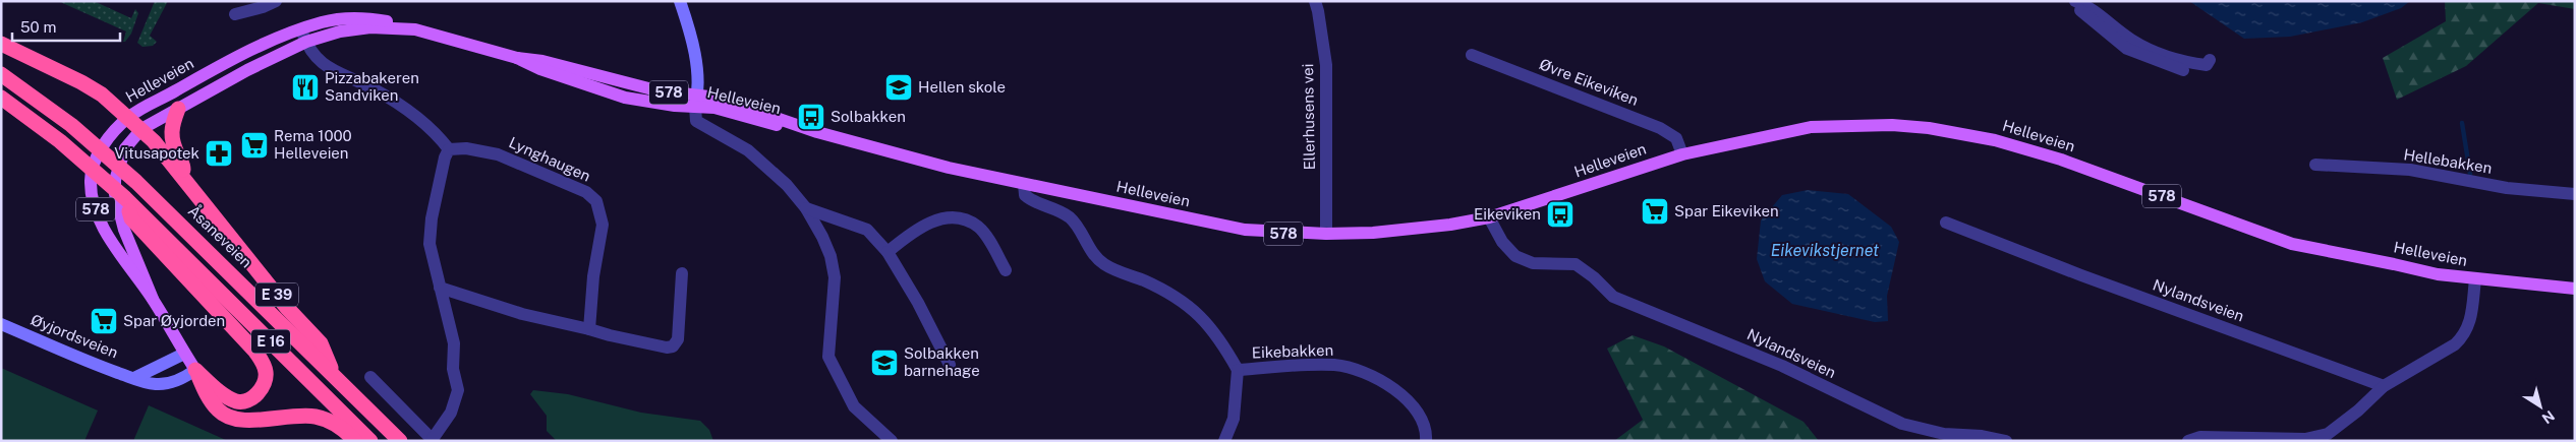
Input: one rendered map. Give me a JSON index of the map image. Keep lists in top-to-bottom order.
{
  "streets": {
    "highway": ["Åsaneveien", "E 39", "E 16"],
    "main road": ["Helleveien", "578"],
    "street": [
      "Øvre Eikeviken",
      "Ellerhusens vei",
      "Lynghaugen",
      "Hellebakken",
      "Nylandsveien",
      "Øyjordsveien",
      "Eikebakken"
    ]
  },
  "crossings": [
    ["Helleveien", "Øvre Eikeviken"],
    ["Helleveien", "Ellerhusens vei"],
    ["Helleveien", "E 39"],
    ["Helleveien", "Nylandsveien"],
    ["Helleveien", "Øyjordsveien"],
    ["Helleveien", "Eikebakken"],
    ["Åsaneveien", "E 39"]
  ],
  "water": ["Eikevikstjernet"],
  "places": {
    "restaurant": ["Pizzabakeren Sandviken"],
    "school or university": ["Hellen skole", "Solbakken barnehage"],
    "bus stop": ["Solbakken", "Eikeviken"],
    "supermarket": ["Rema 1000 Helleveien", "Spar Eikeviken", "Spar Øyjorden"],
    "pharmacy": ["Vitusapotek"]
  },
  "scale_bar": "50 m",
  "north": "bottom right"
}
